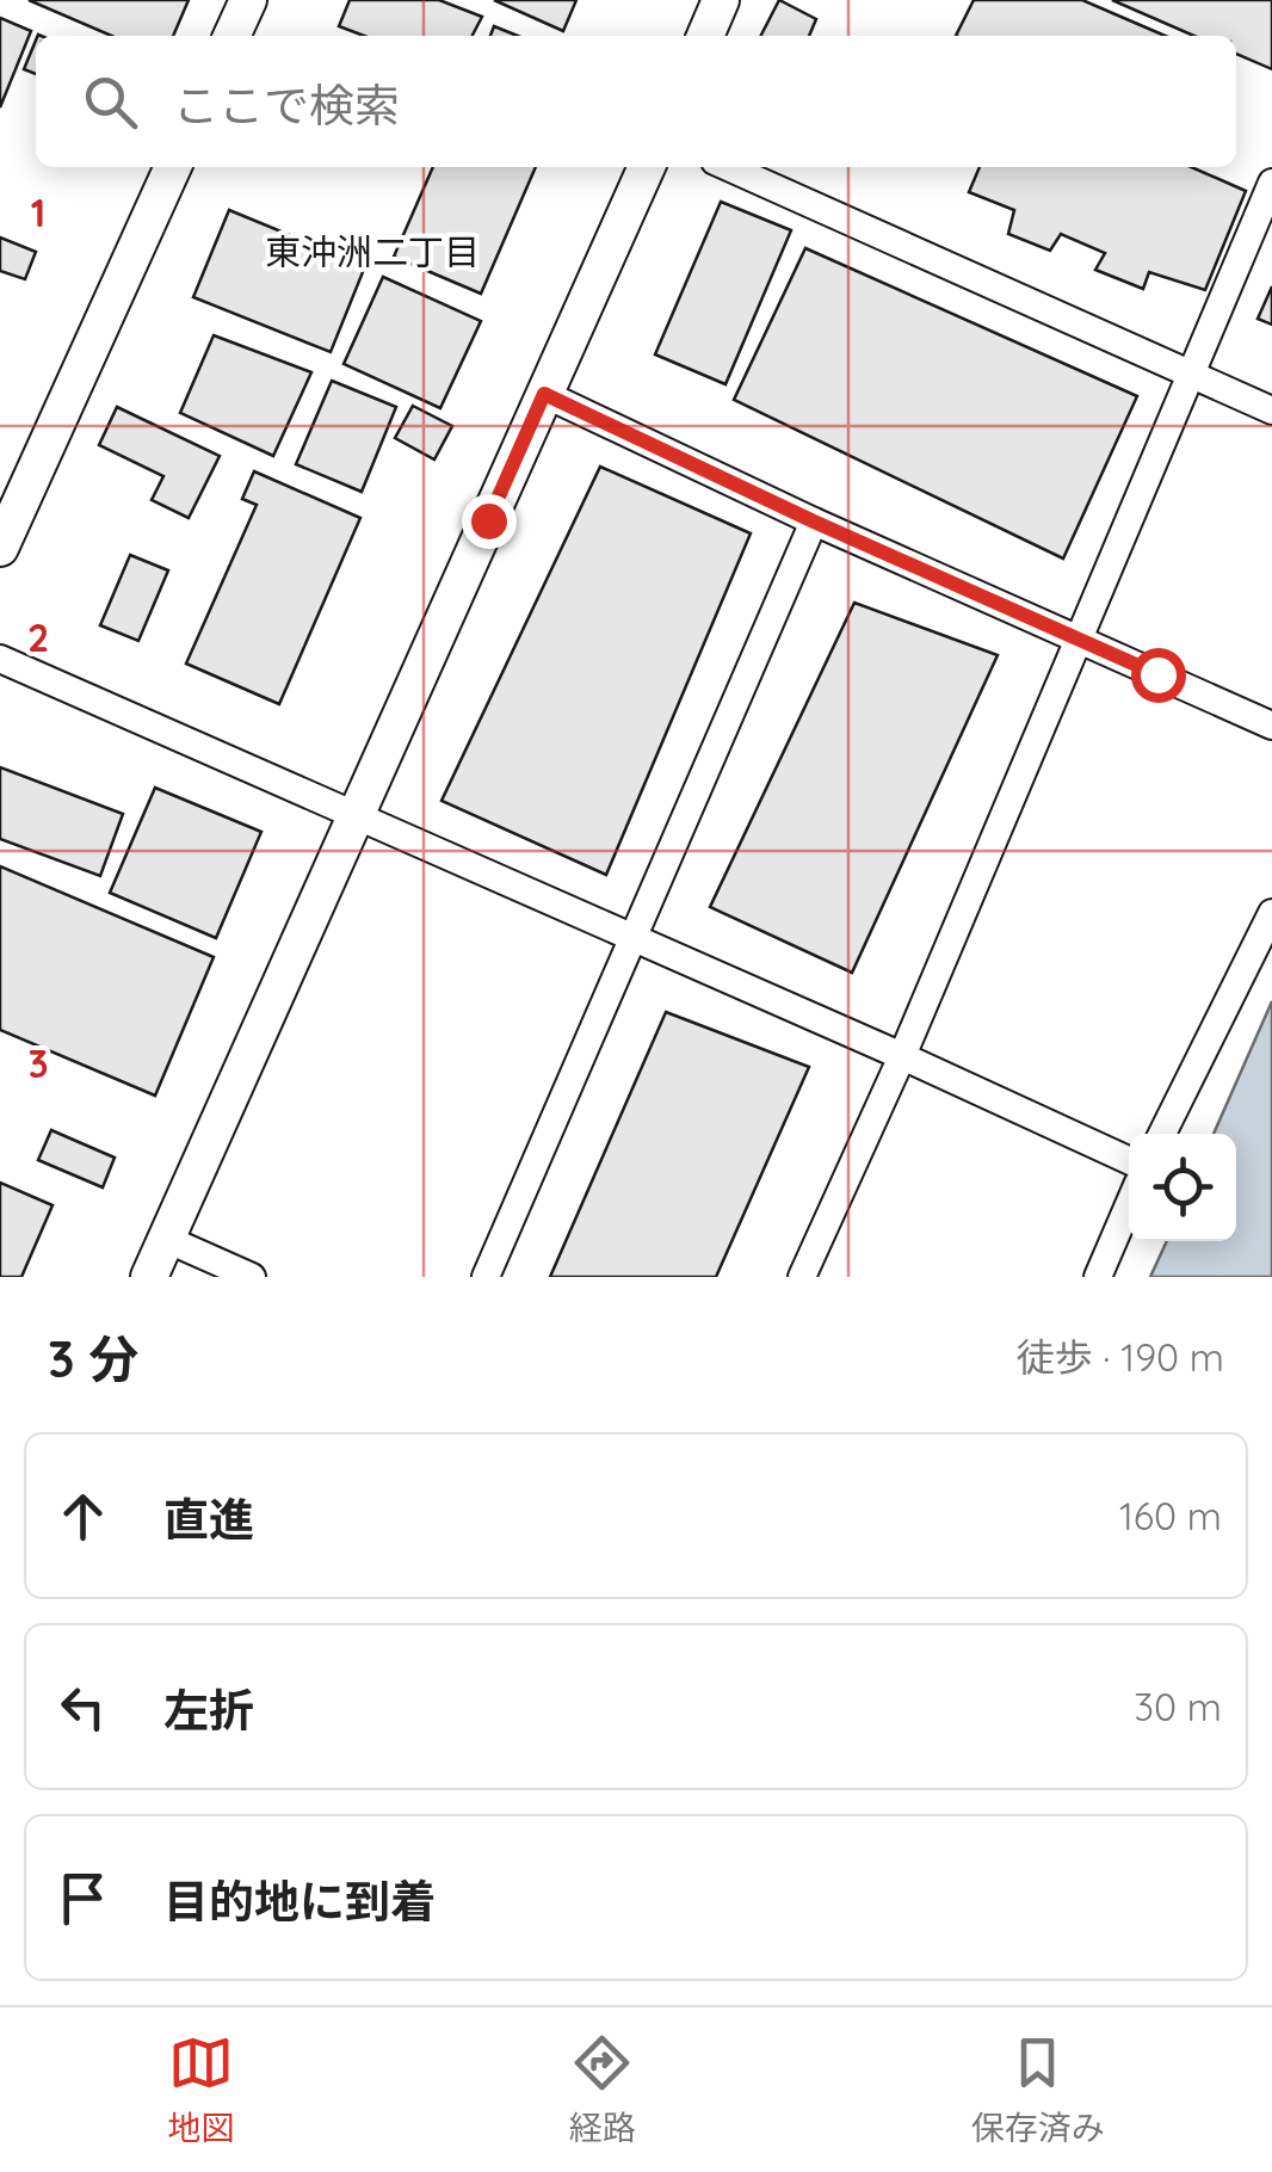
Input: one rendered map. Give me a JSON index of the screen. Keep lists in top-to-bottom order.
{
  "districts": ["東沖洲二丁目"],
  "page": {
    "search": "ここで検索",
    "heading": ["3 分", "徒歩 · 190 m"],
    "list": [
      ["直進", "160 m"],
      ["左折", "30 m"],
      "目的地に到着"
    ],
    "nav": ["地図", "経路", "保存済み"]
  },
  "grid": {
    "rows": ["1", "2", "3"]
  }
}
